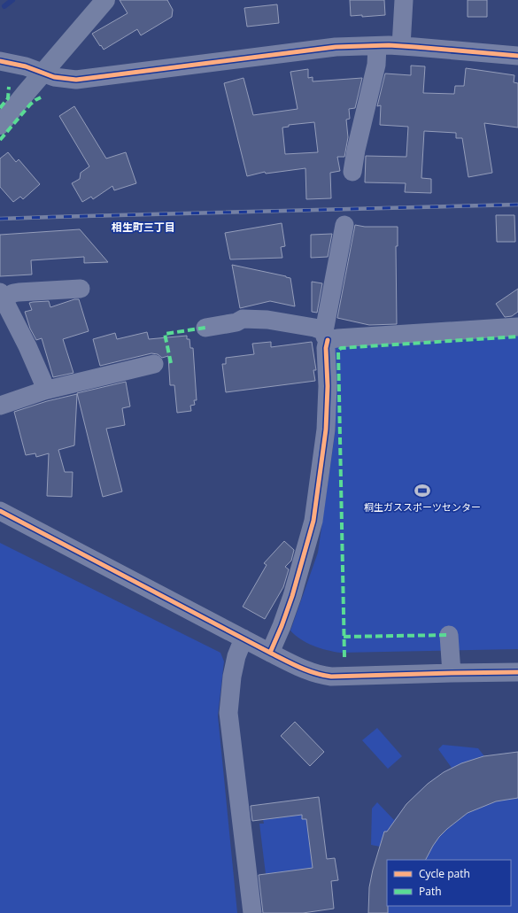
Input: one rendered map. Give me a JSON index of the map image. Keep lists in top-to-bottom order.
{
  "districts": ["相生町三丁目"],
  "places": {
    "sports": ["桐生ガススポーツセンター"]
  },
  "legend": ["Cycle path", "Path"]
}
